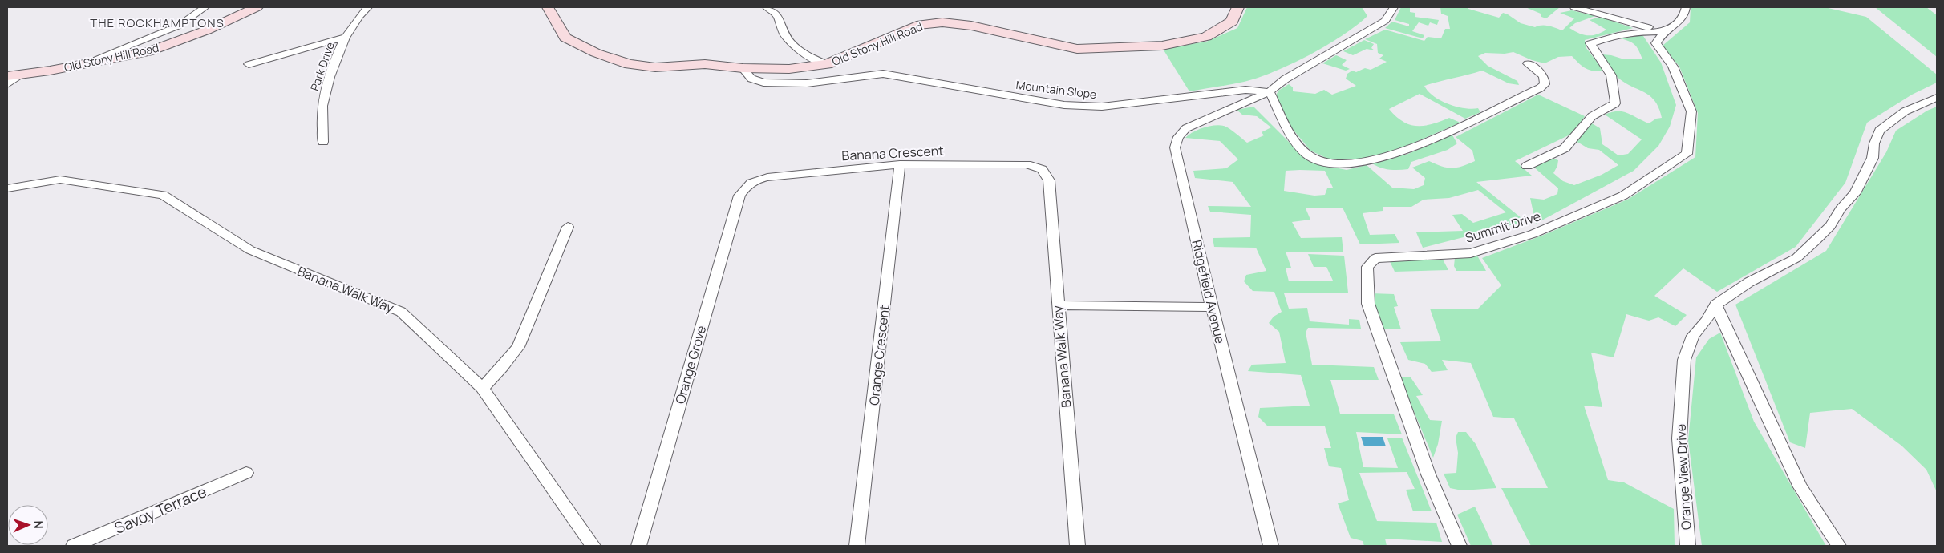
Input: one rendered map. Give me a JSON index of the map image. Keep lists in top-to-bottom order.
{
  "streets": {
    "street": [
      "Old Stony Hill Road",
      "Park Drive",
      "Mountain Slope",
      "Banana Crescent",
      "Summit Drive",
      "Banana Walk Way",
      "Ridgefield Avenue",
      "Orange Crescent",
      "Orange Grove",
      "Orange View Drive",
      "Savoy Terrace"
    ]
  },
  "crossings": [
    ["Old Stony Hill Road", "Mountain Slope"],
    ["Mountain Slope", "Ridgefield Avenue"],
    ["Banana Crescent", "Banana Walk Way"],
    ["Banana Crescent", "Orange Crescent"],
    ["Banana Crescent", "Orange Grove"]
  ],
  "districts": ["THE ROCKHAMPTONS"],
  "north": "right"
}
